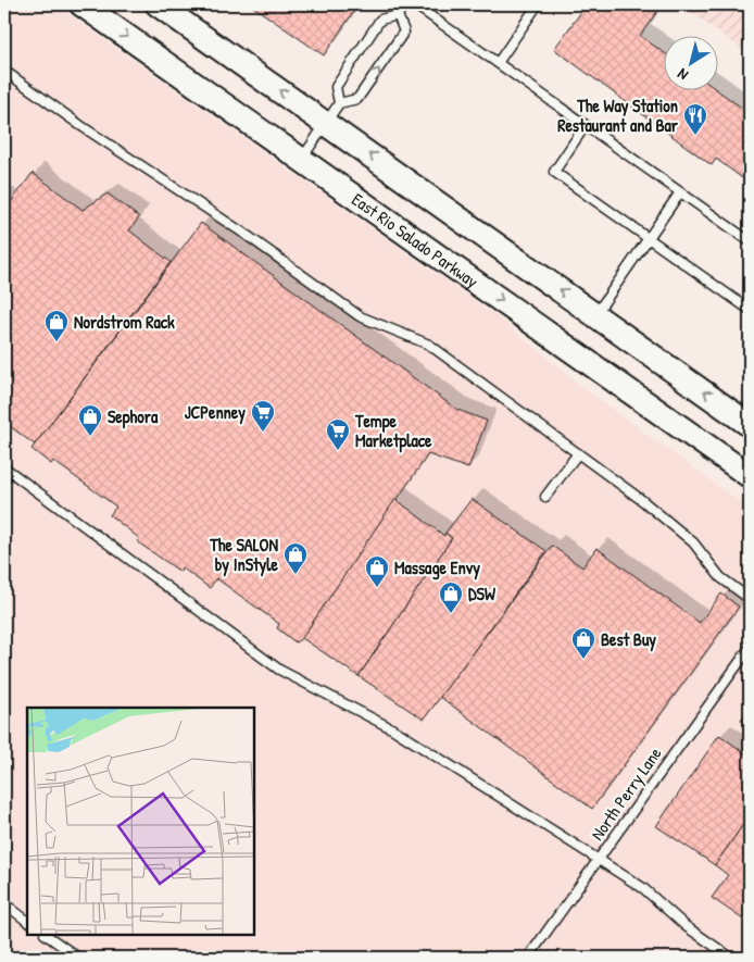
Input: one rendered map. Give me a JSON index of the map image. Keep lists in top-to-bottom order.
{
  "streets": {
    "main road": ["East Rio Salado Parkway"],
    "lane": ["North Perry Lane"]
  },
  "places": {
    "restaurant": ["The Way Station Restaurant and Bar"],
    "shop": [
      "Nordstrom Rack",
      "Sephora",
      "The SALON by InStyle",
      "Massage Envy",
      "DSW",
      "Best Buy"
    ],
    "supermarket": ["JCPenney", "Tempe Marketplace"]
  },
  "north": "bottom left"
}
